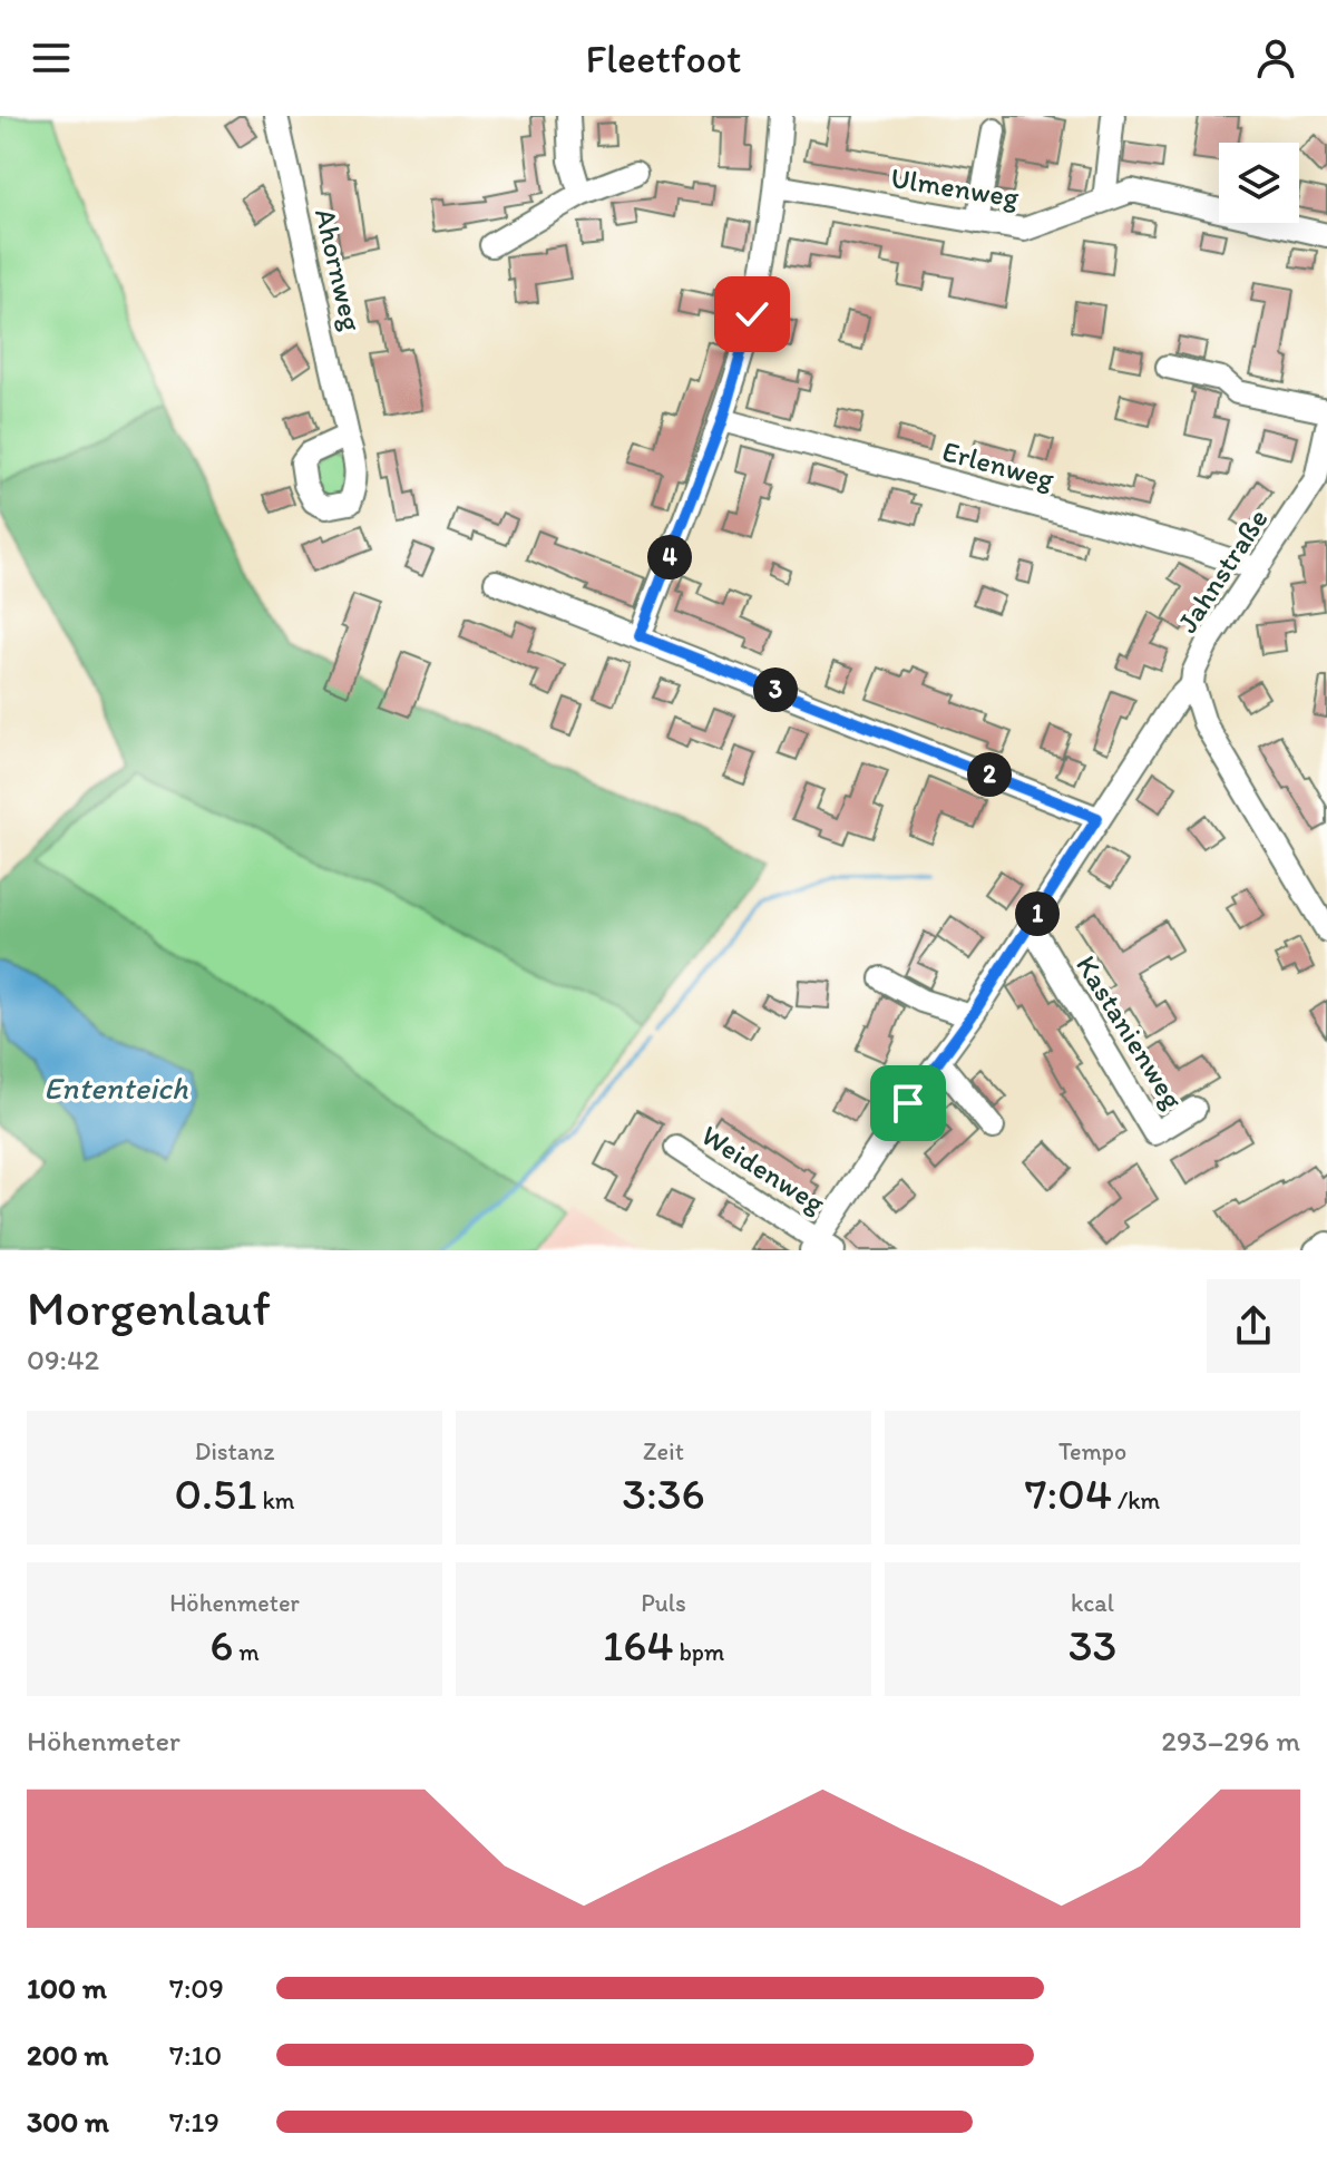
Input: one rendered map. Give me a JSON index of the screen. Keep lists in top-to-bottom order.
{
  "streets": {
    "street": [
      "Ulmenweg",
      "Ahornweg",
      "Erlenweg",
      "Jahnstraße",
      "Kastanienweg",
      "Weidenweg"
    ]
  },
  "crossings": [
    ["Erlenweg", "Jahnstraße"],
    ["Jahnstraße", "Kastanienweg"],
    ["Jahnstraße", "Weidenweg"]
  ],
  "water": ["Ententeich"],
  "page": {
    "header": "Fleetfoot",
    "pins": [
      "4",
      "3",
      "2",
      "1"
    ],
    "heading": ["Morgenlauf", "09:42"],
    "stats": [
      ["Distanz", "0.51 km"],
      ["Zeit", "3:36"],
      ["Tempo", "7:04 /km"],
      ["Höhenmeter", "6 m"],
      ["Puls", "164 bpm"],
      ["kcal", "33"]
    ],
    "chart": ["Höhenmeter", "293–296 m"],
    "list": [
      {
        "name": "100 m",
        "note": "7:09"
      },
      {
        "name": "200 m",
        "note": "7:10"
      },
      {
        "name": "300 m",
        "note": "7:19"
      }
    ]
  }
}
